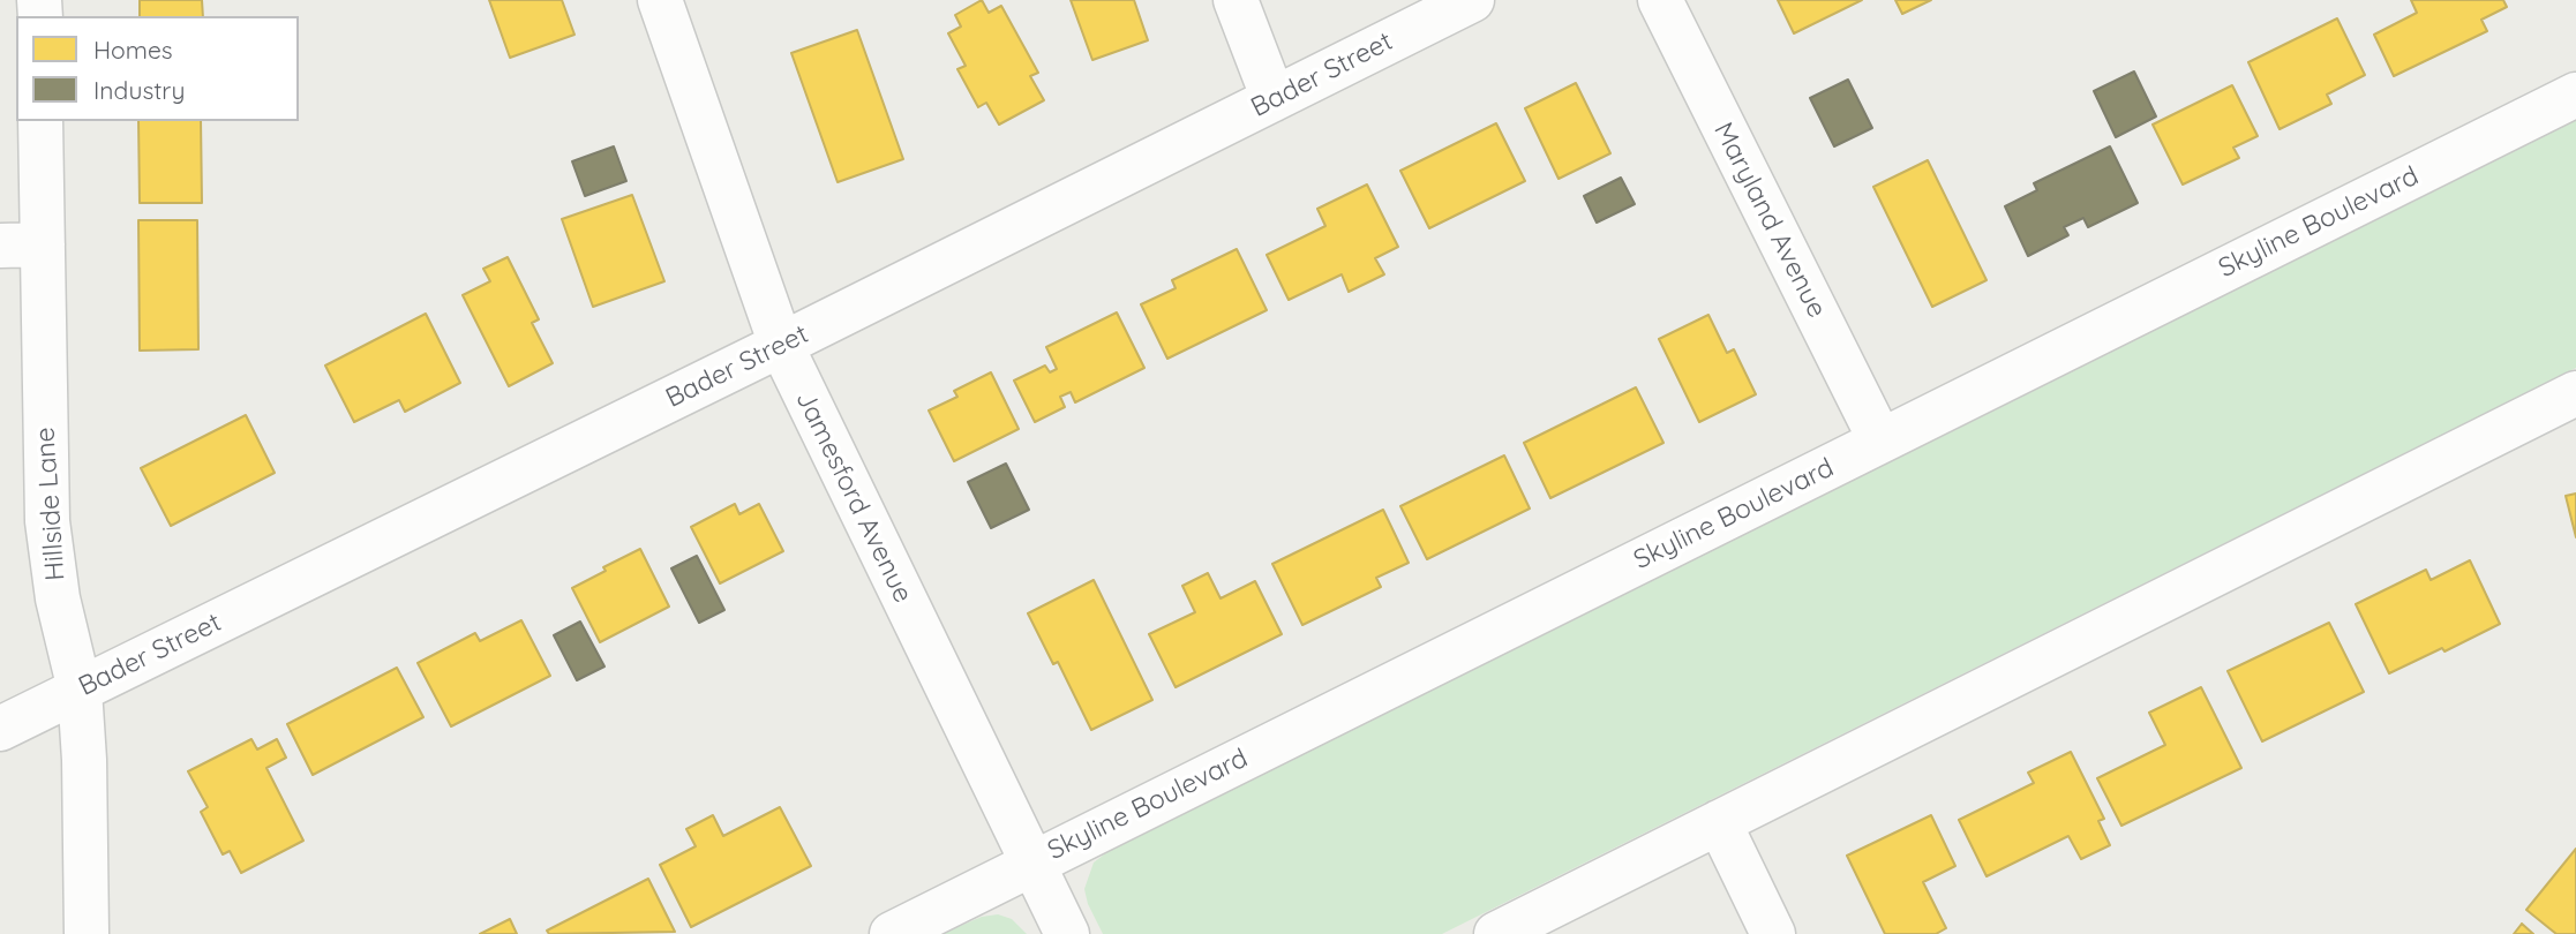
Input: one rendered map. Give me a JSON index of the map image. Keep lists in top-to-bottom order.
{
  "streets": {
    "street": [
      "Bader Street",
      "Maryland Avenue",
      "Skyline Boulevard",
      "Jamesford Avenue",
      "Hillside Lane"
    ]
  },
  "crossings": [
    ["Bader Street", "Jamesford Avenue"],
    ["Bader Street", "Hillside Lane"],
    ["Maryland Avenue", "Skyline Boulevard"],
    ["Skyline Boulevard", "Jamesford Avenue"]
  ],
  "legend": ["Homes", "Industry"]
}
